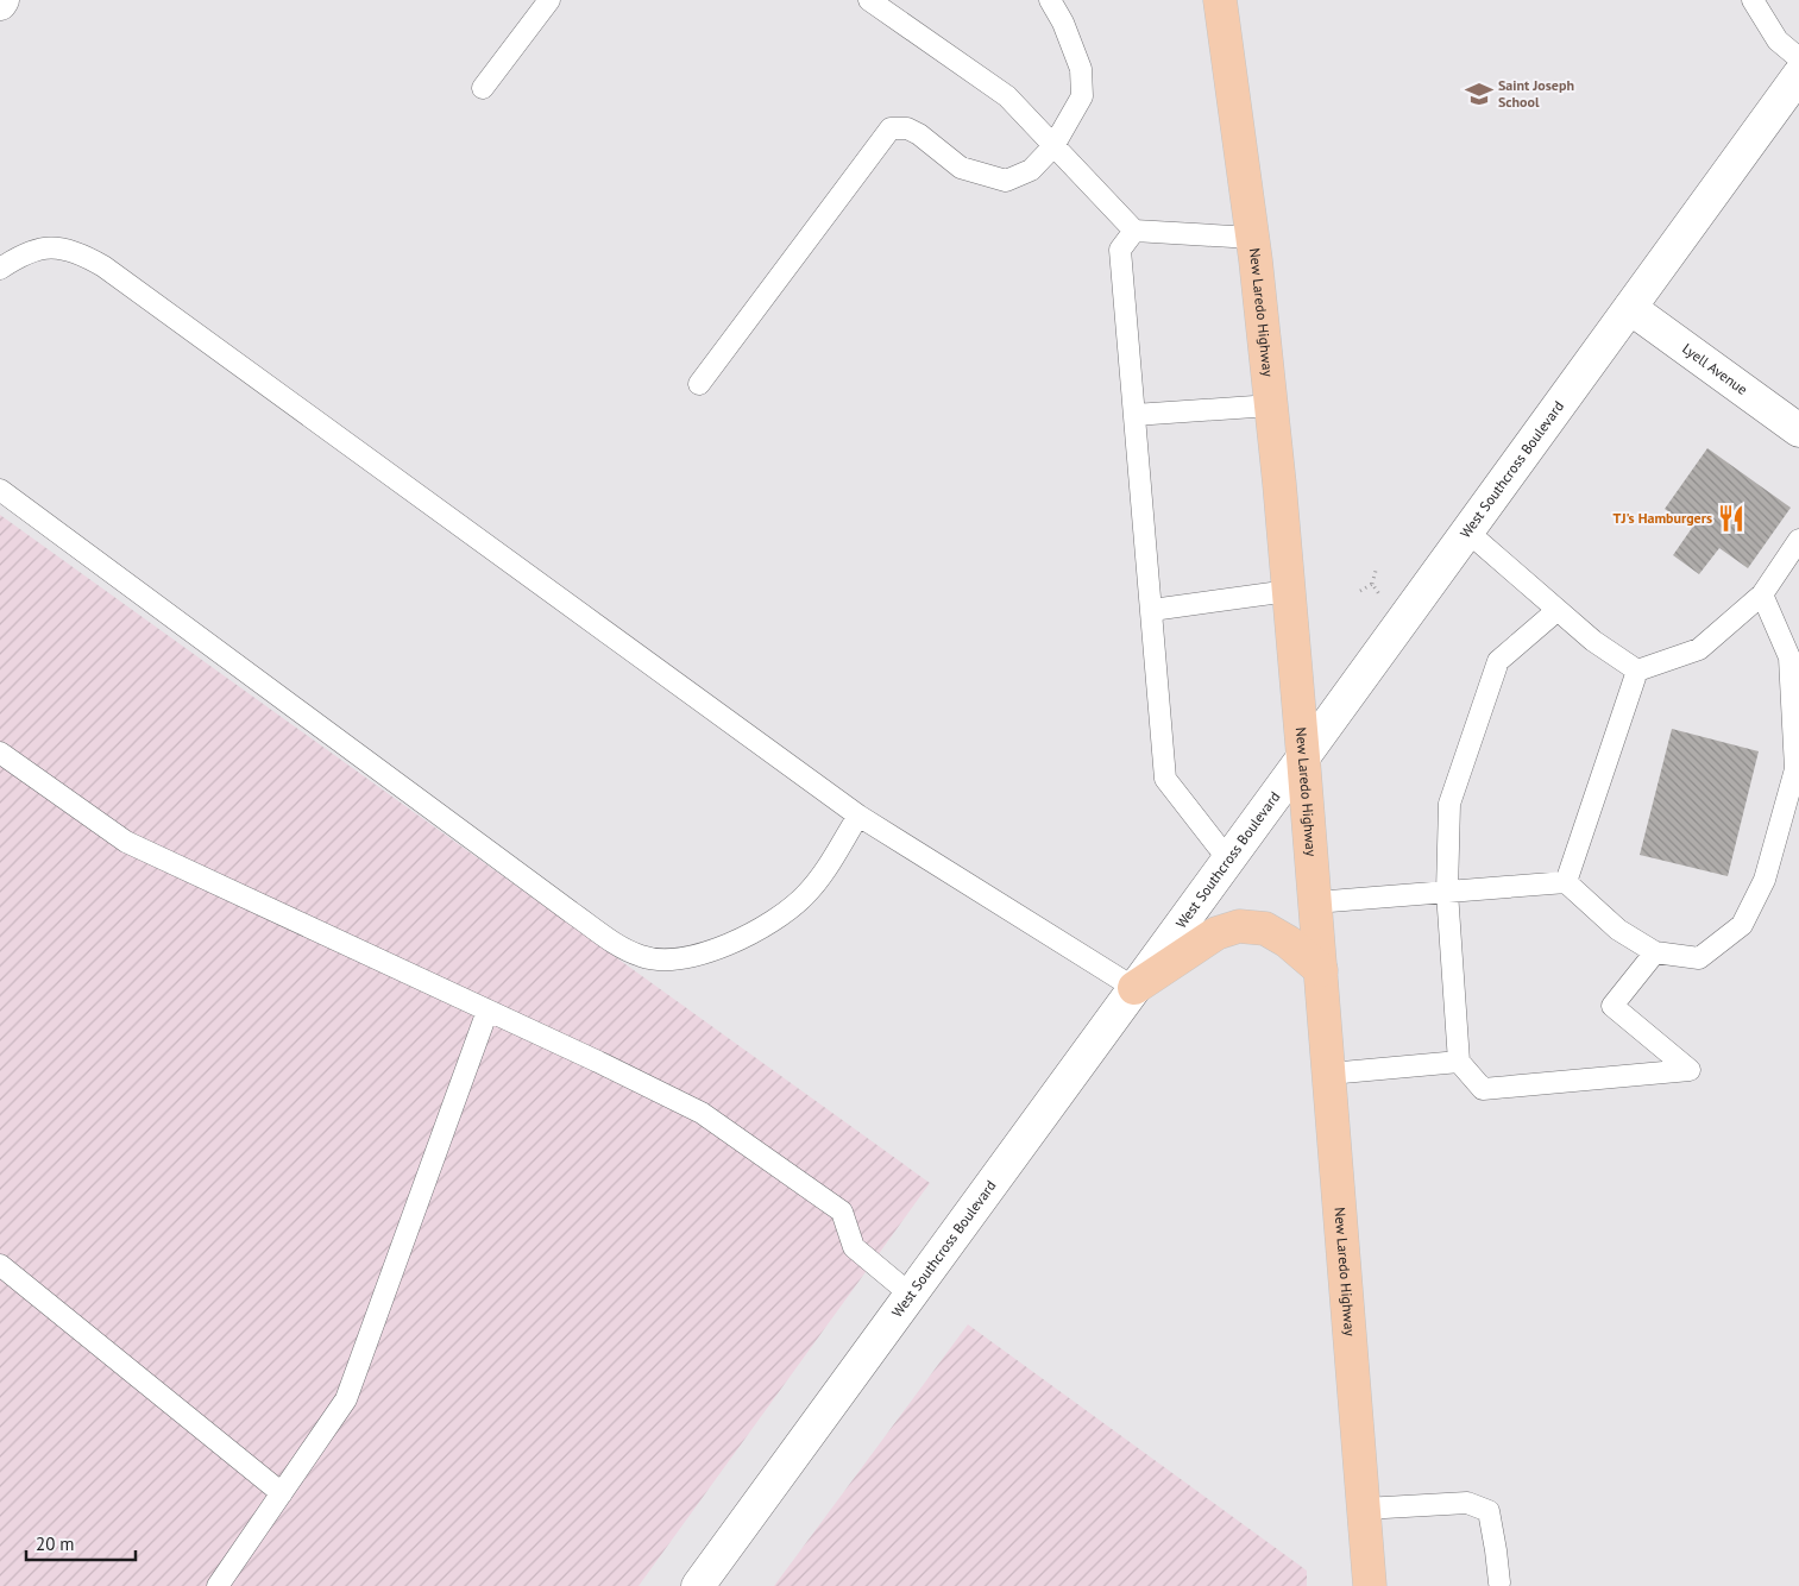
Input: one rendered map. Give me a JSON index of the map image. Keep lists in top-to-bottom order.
{
  "streets": {
    "main road": ["New Laredo Highway"],
    "street": ["Lyell Avenue", "West Southcross Boulevard"]
  },
  "crossings": [
    ["New Laredo Highway", "West Southcross Boulevard"],
    ["Lyell Avenue", "West Southcross Boulevard"]
  ],
  "places": {
    "school or university": ["Saint Joseph School"],
    "restaurant": ["TJ's Hamburgers"]
  },
  "scale_bar": "20 m"
}
